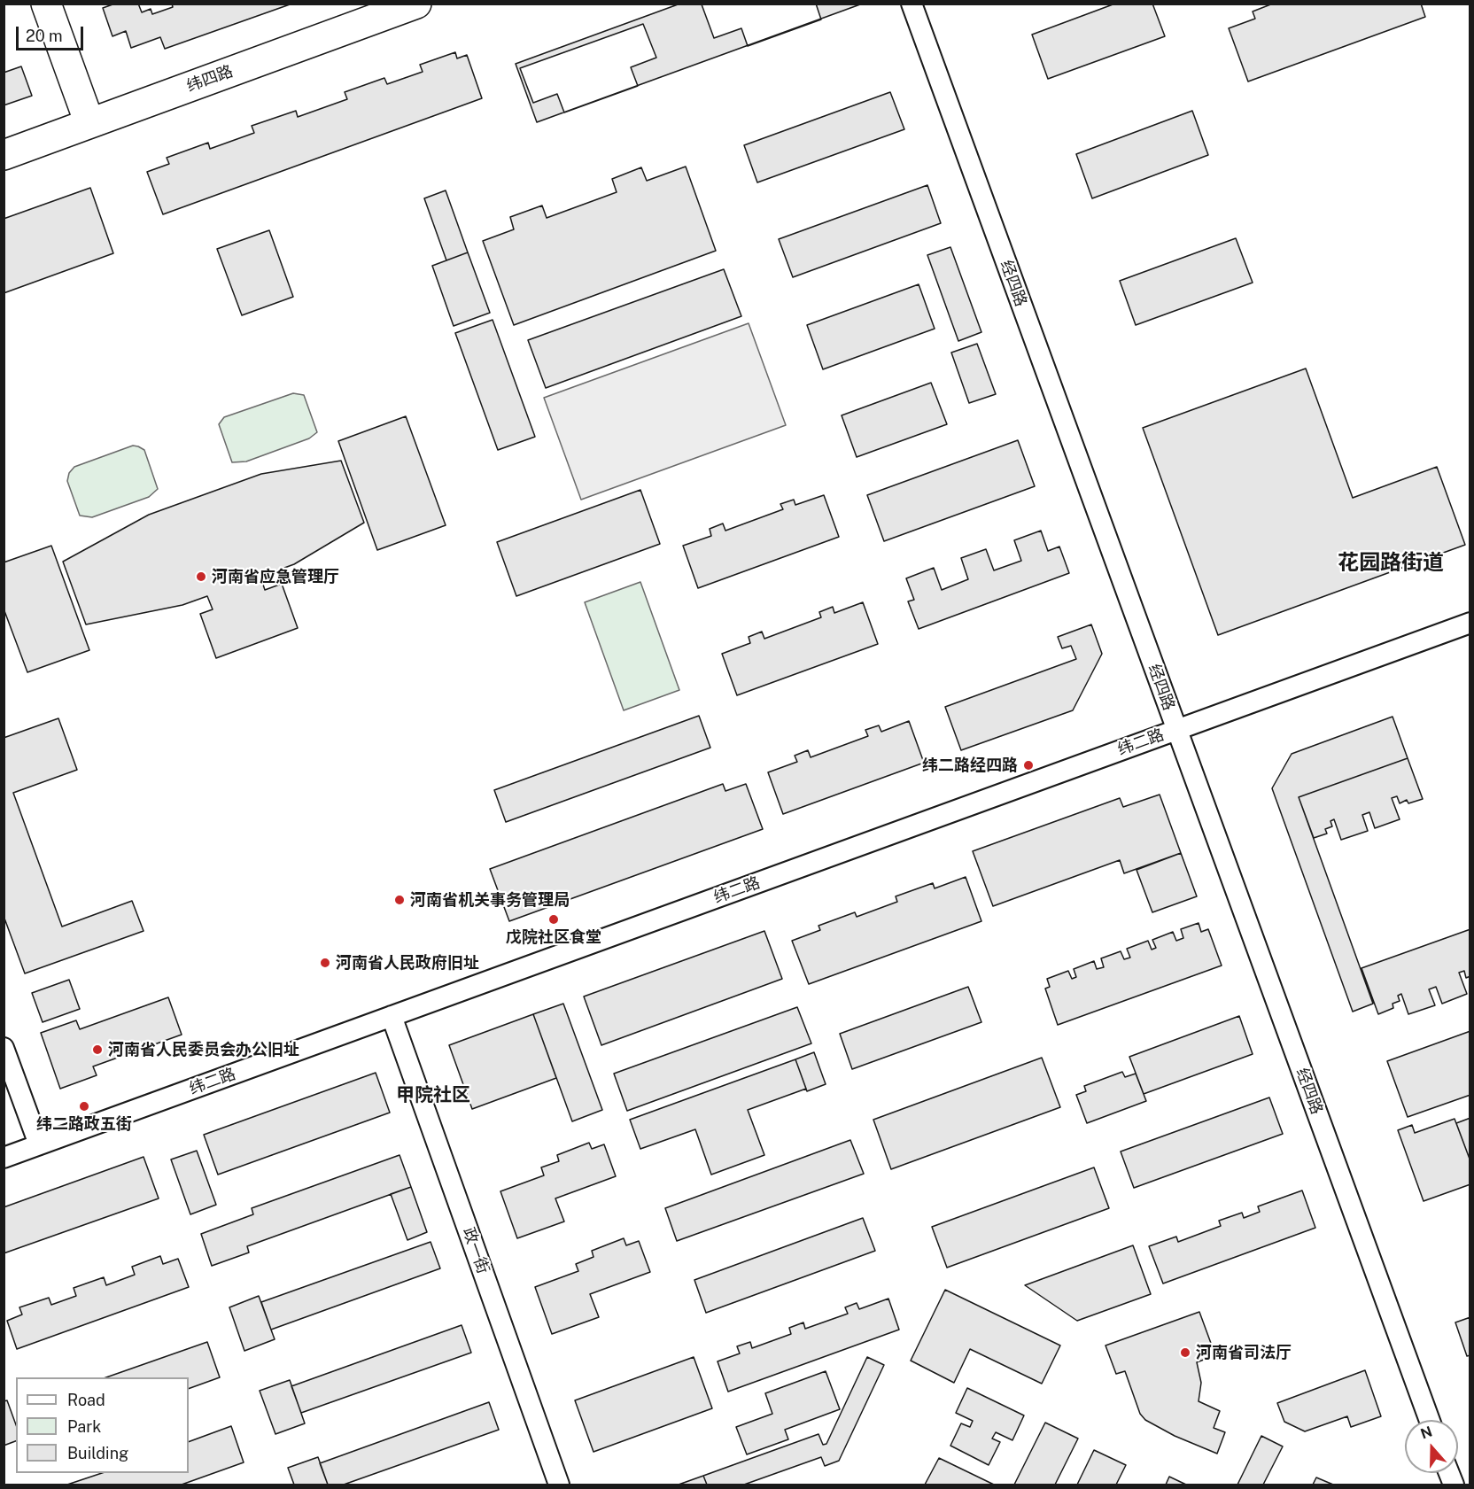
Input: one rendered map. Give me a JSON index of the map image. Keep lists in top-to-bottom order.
{
  "streets": {
    "street": [
      "纬四路",
      "经四路",
      "纬二路",
      "政一街"
    ]
  },
  "crossings": [
    ["经四路", "纬二路"],
    ["纬二路", "政一街"]
  ],
  "districts": ["花园路街道", "甲院社区"],
  "places": [
    "河南省应急管理厅",
    "纬二路经四路",
    "河南省机关事务管理局",
    "戊院社区食堂",
    "河南省人民政府旧址",
    "河南省人民委员会办公旧址",
    "纬二路政五街",
    "河南省司法厅"
  ],
  "legend": ["Road", "Park", "Building"],
  "scale_bar": "20 m",
  "north": "top"
}
